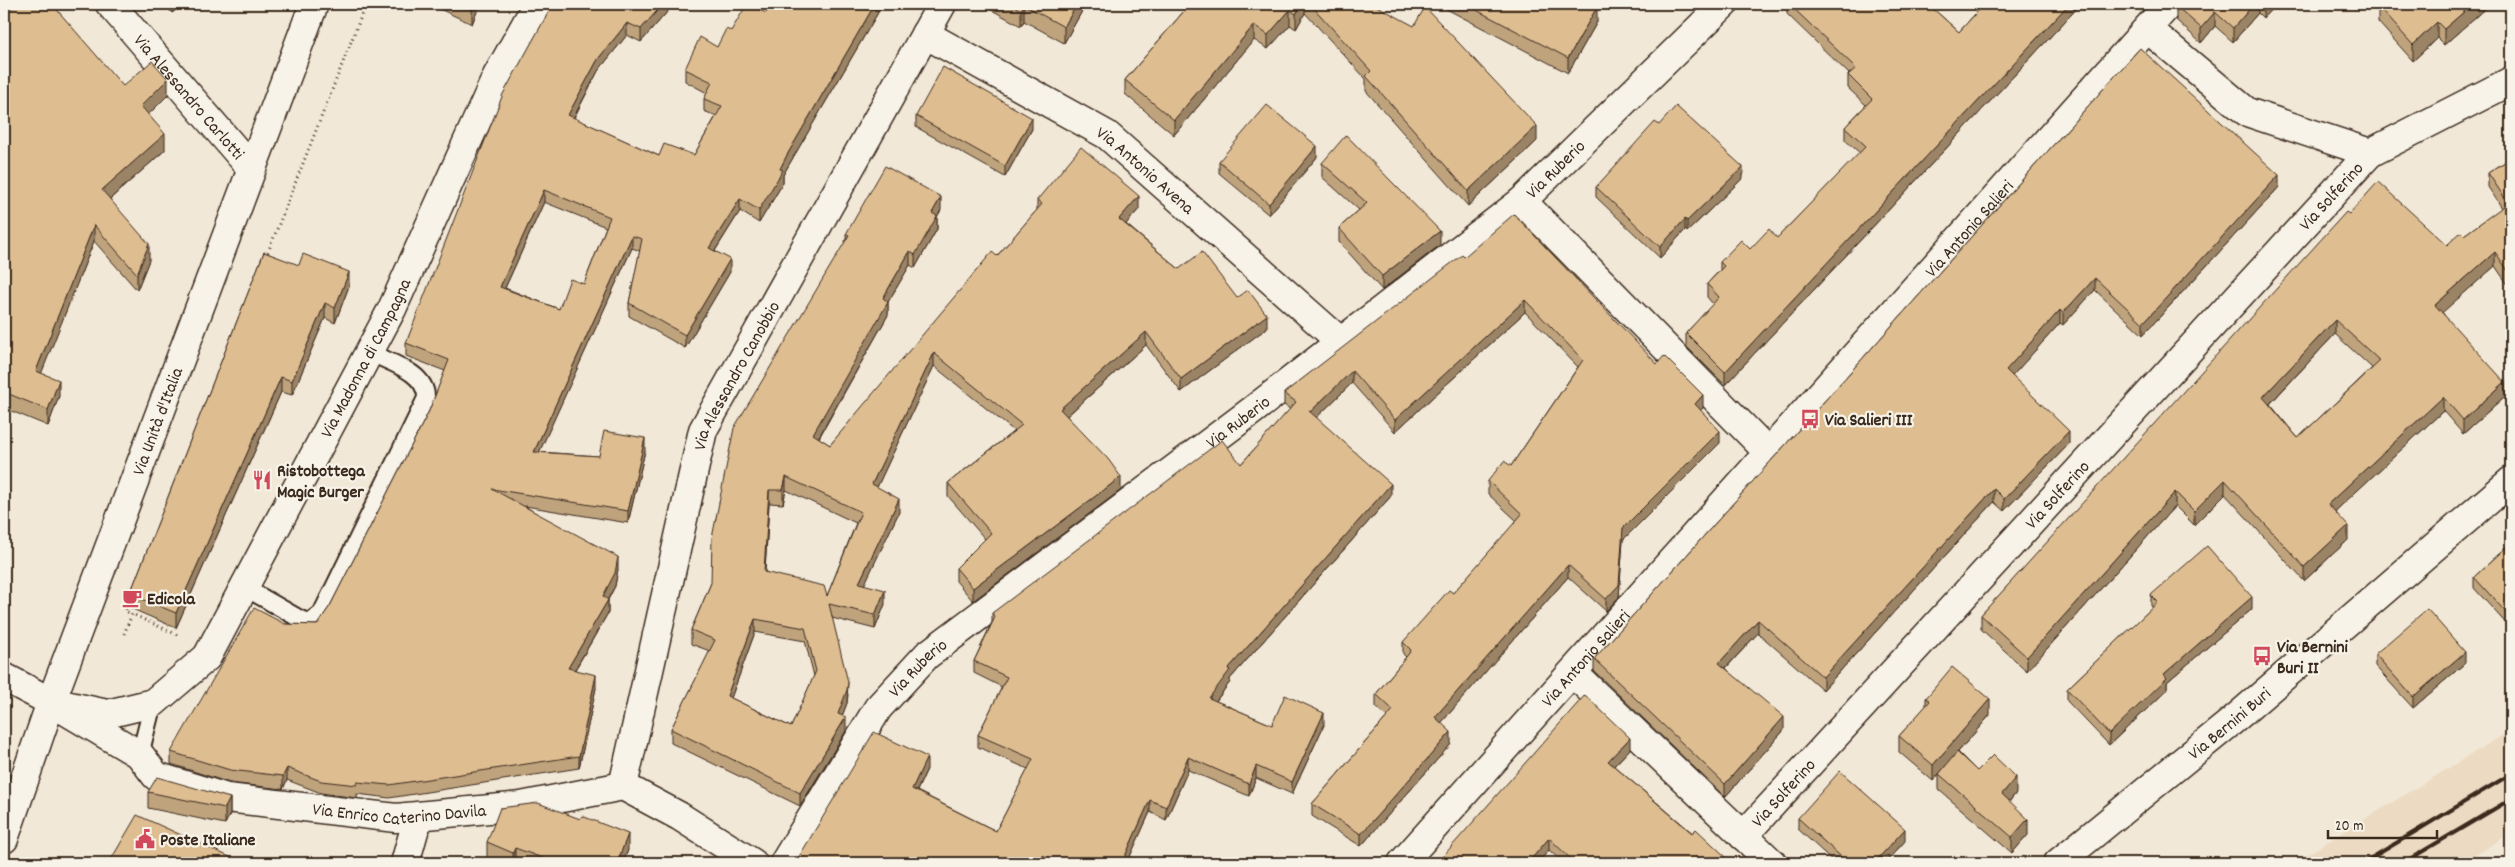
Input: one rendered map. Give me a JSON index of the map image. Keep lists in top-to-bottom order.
{
  "streets": {
    "street": [
      "Via Alessandro Carlotti",
      "Via Ruberio",
      "Via Antonio Avena",
      "Via Solferino",
      "Via Antonio Salieri",
      "Via Madonna di Campagna",
      "Via Alessandro Canobbio",
      "Via Unità d'Italia",
      "Via Bernini Buri",
      "Via Enrico Caterino Davila"
    ]
  },
  "crossings": [
    ["Via Alessandro Carlotti", "Via Unità d'Italia"],
    ["Via Ruberio", "Via Antonio Avena"],
    ["Via Antonio Avena", "Via Alessandro Canobbio"],
    ["Via Solferino", "Via Antonio Salieri"],
    ["Via Madonna di Campagna", "Via Unità d'Italia"],
    ["Via Madonna di Campagna", "Via Enrico Caterino Davila"],
    ["Via Alessandro Canobbio", "Via Enrico Caterino Davila"],
    ["Via Unità d'Italia", "Via Enrico Caterino Davila"]
  ],
  "places": {
    "bus stop": ["Via Salieri III", "Via Bernini Buri II"],
    "restaurant": ["Ristobottega Magic Burger"],
    "cafe": ["Edicola"],
    "public building": ["Poste Italiane"]
  },
  "scale_bar": "20 m"
}
